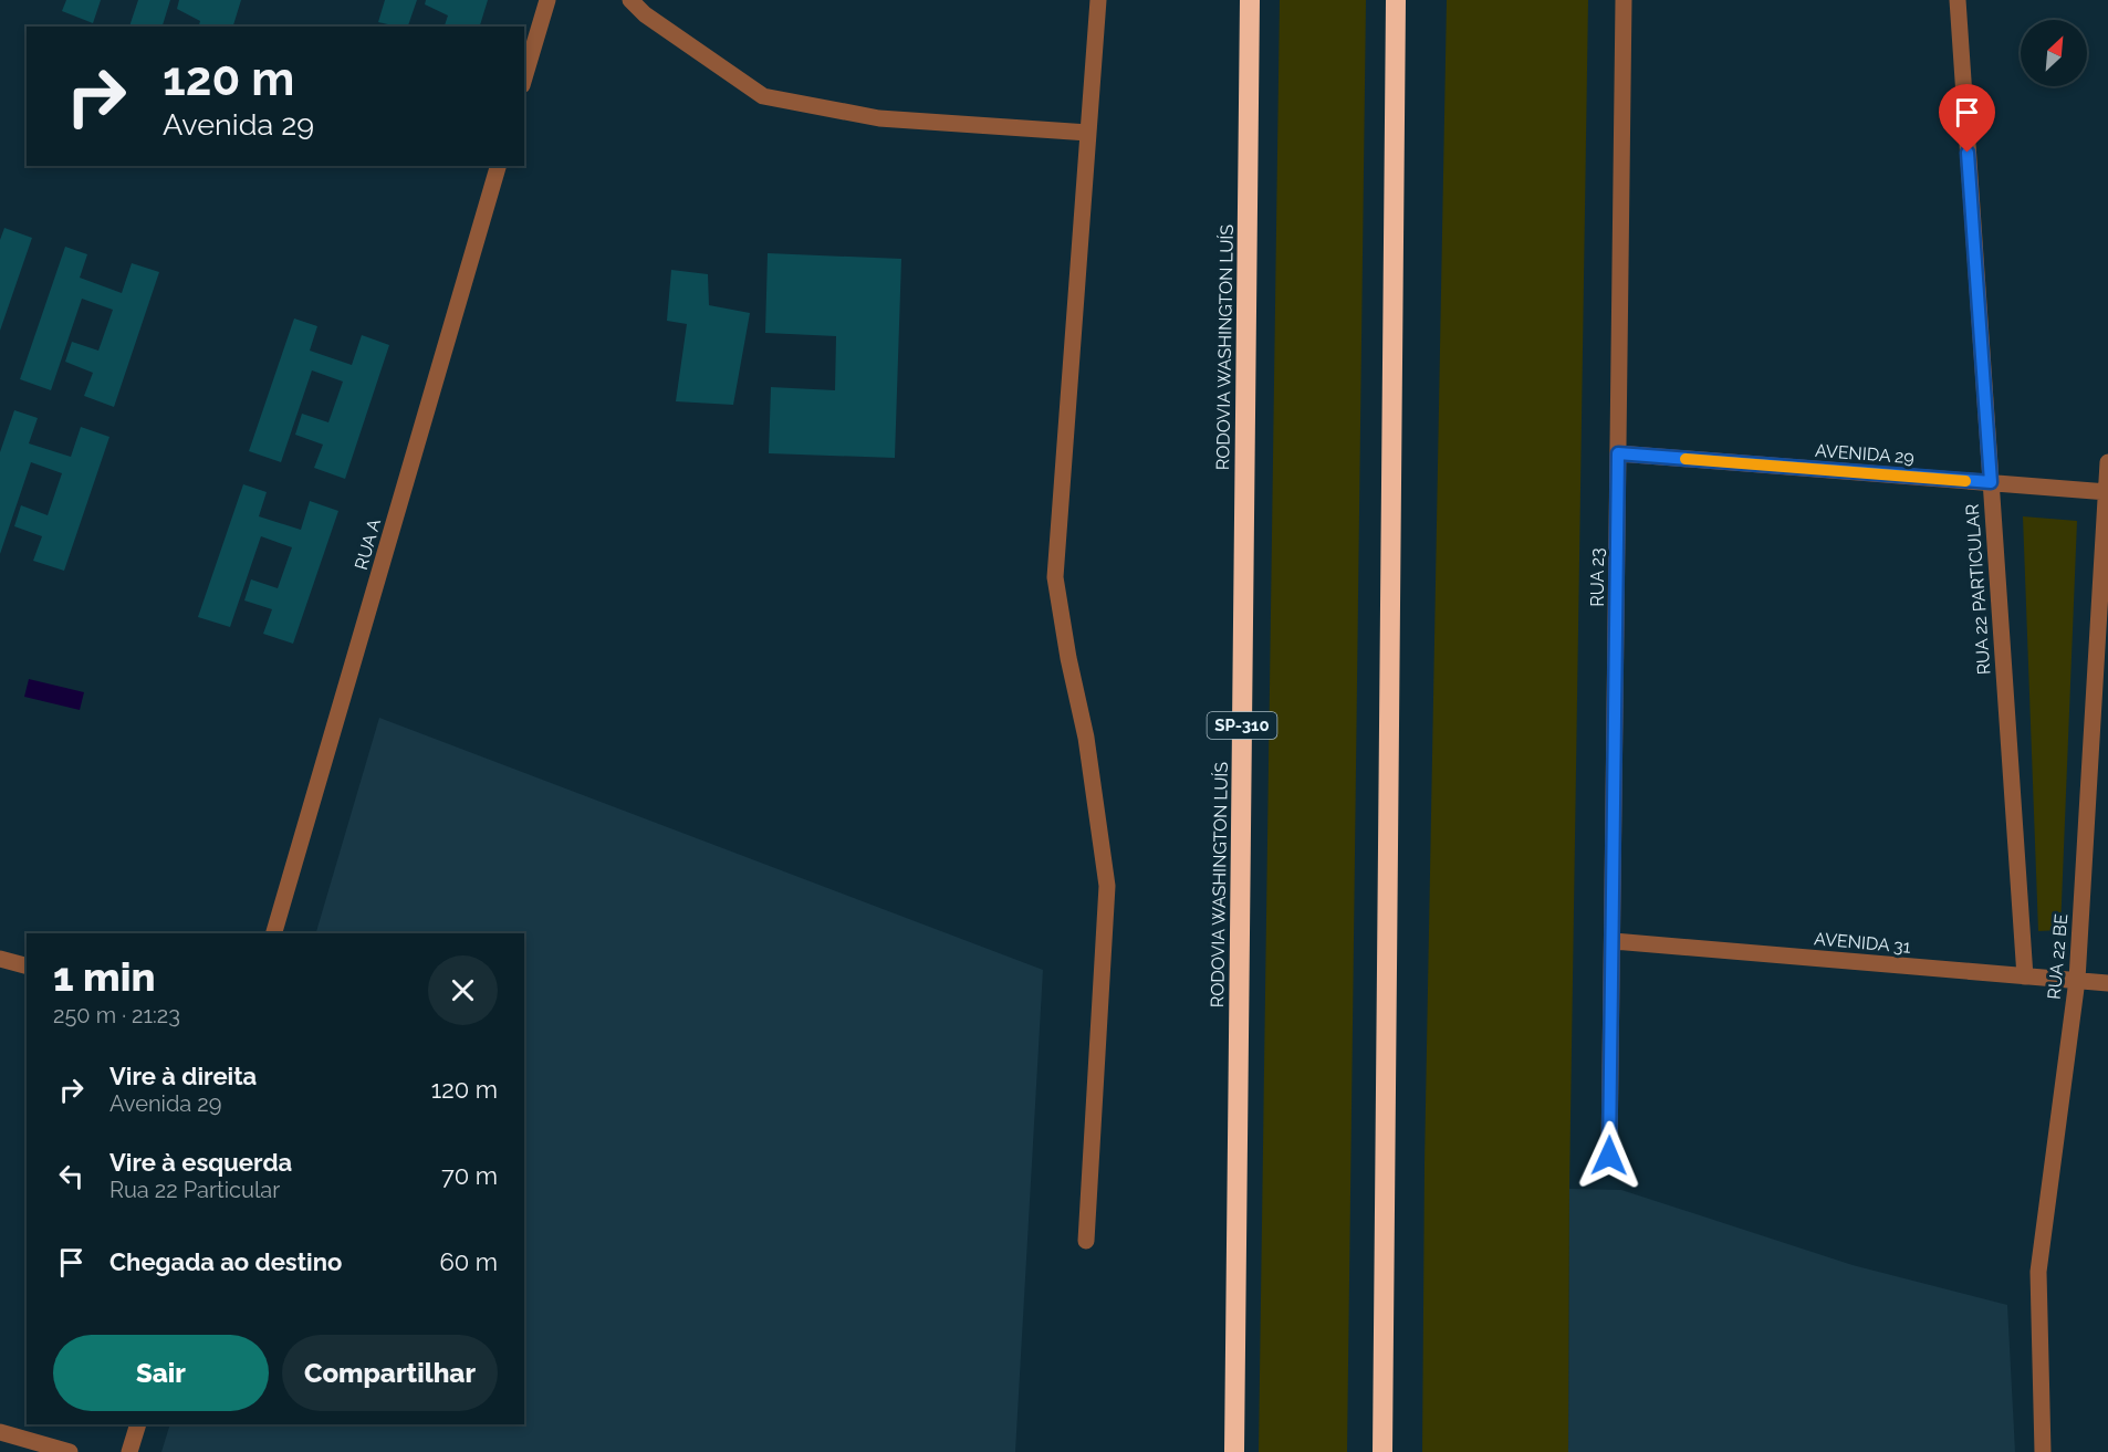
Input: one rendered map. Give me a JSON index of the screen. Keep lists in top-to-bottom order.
{
  "streets": {
    "highway": ["RODOVIA WASHINGTON LUÍS", "SP-310"],
    "street": [
      "AVENIDA 29",
      "RUA A",
      "RUA 23",
      "RUA 22 PARTICULAR",
      "AVENIDA 31",
      "RUA 22 BE"
    ]
  },
  "crossings": [
    ["AVENIDA 29", "RUA 23"],
    ["AVENIDA 29", "RUA 22 PARTICULAR"],
    ["AVENIDA 29", "RUA 22 BE"],
    ["RUA 23", "AVENIDA 31"],
    ["RUA 22 PARTICULAR", "AVENIDA 31"],
    ["AVENIDA 31", "RUA 22 BE"]
  ],
  "north": "top right",
  "page": {
    "turn": ["120 m", "Avenida 29"],
    "heading": ["1 min", "250 m · 21:23"],
    "list": [
      {
        "name": "Vire à direita",
        "note": "Avenida 29",
        "value": "120 m"
      },
      {
        "name": "Vire à esquerda",
        "note": "Rua 22 Particular",
        "value": "70 m"
      },
      {
        "name": "Chegada ao destino",
        "value": "60 m"
      }
    ],
    "buttons": ["Sair", "Compartilhar"]
  }
}
